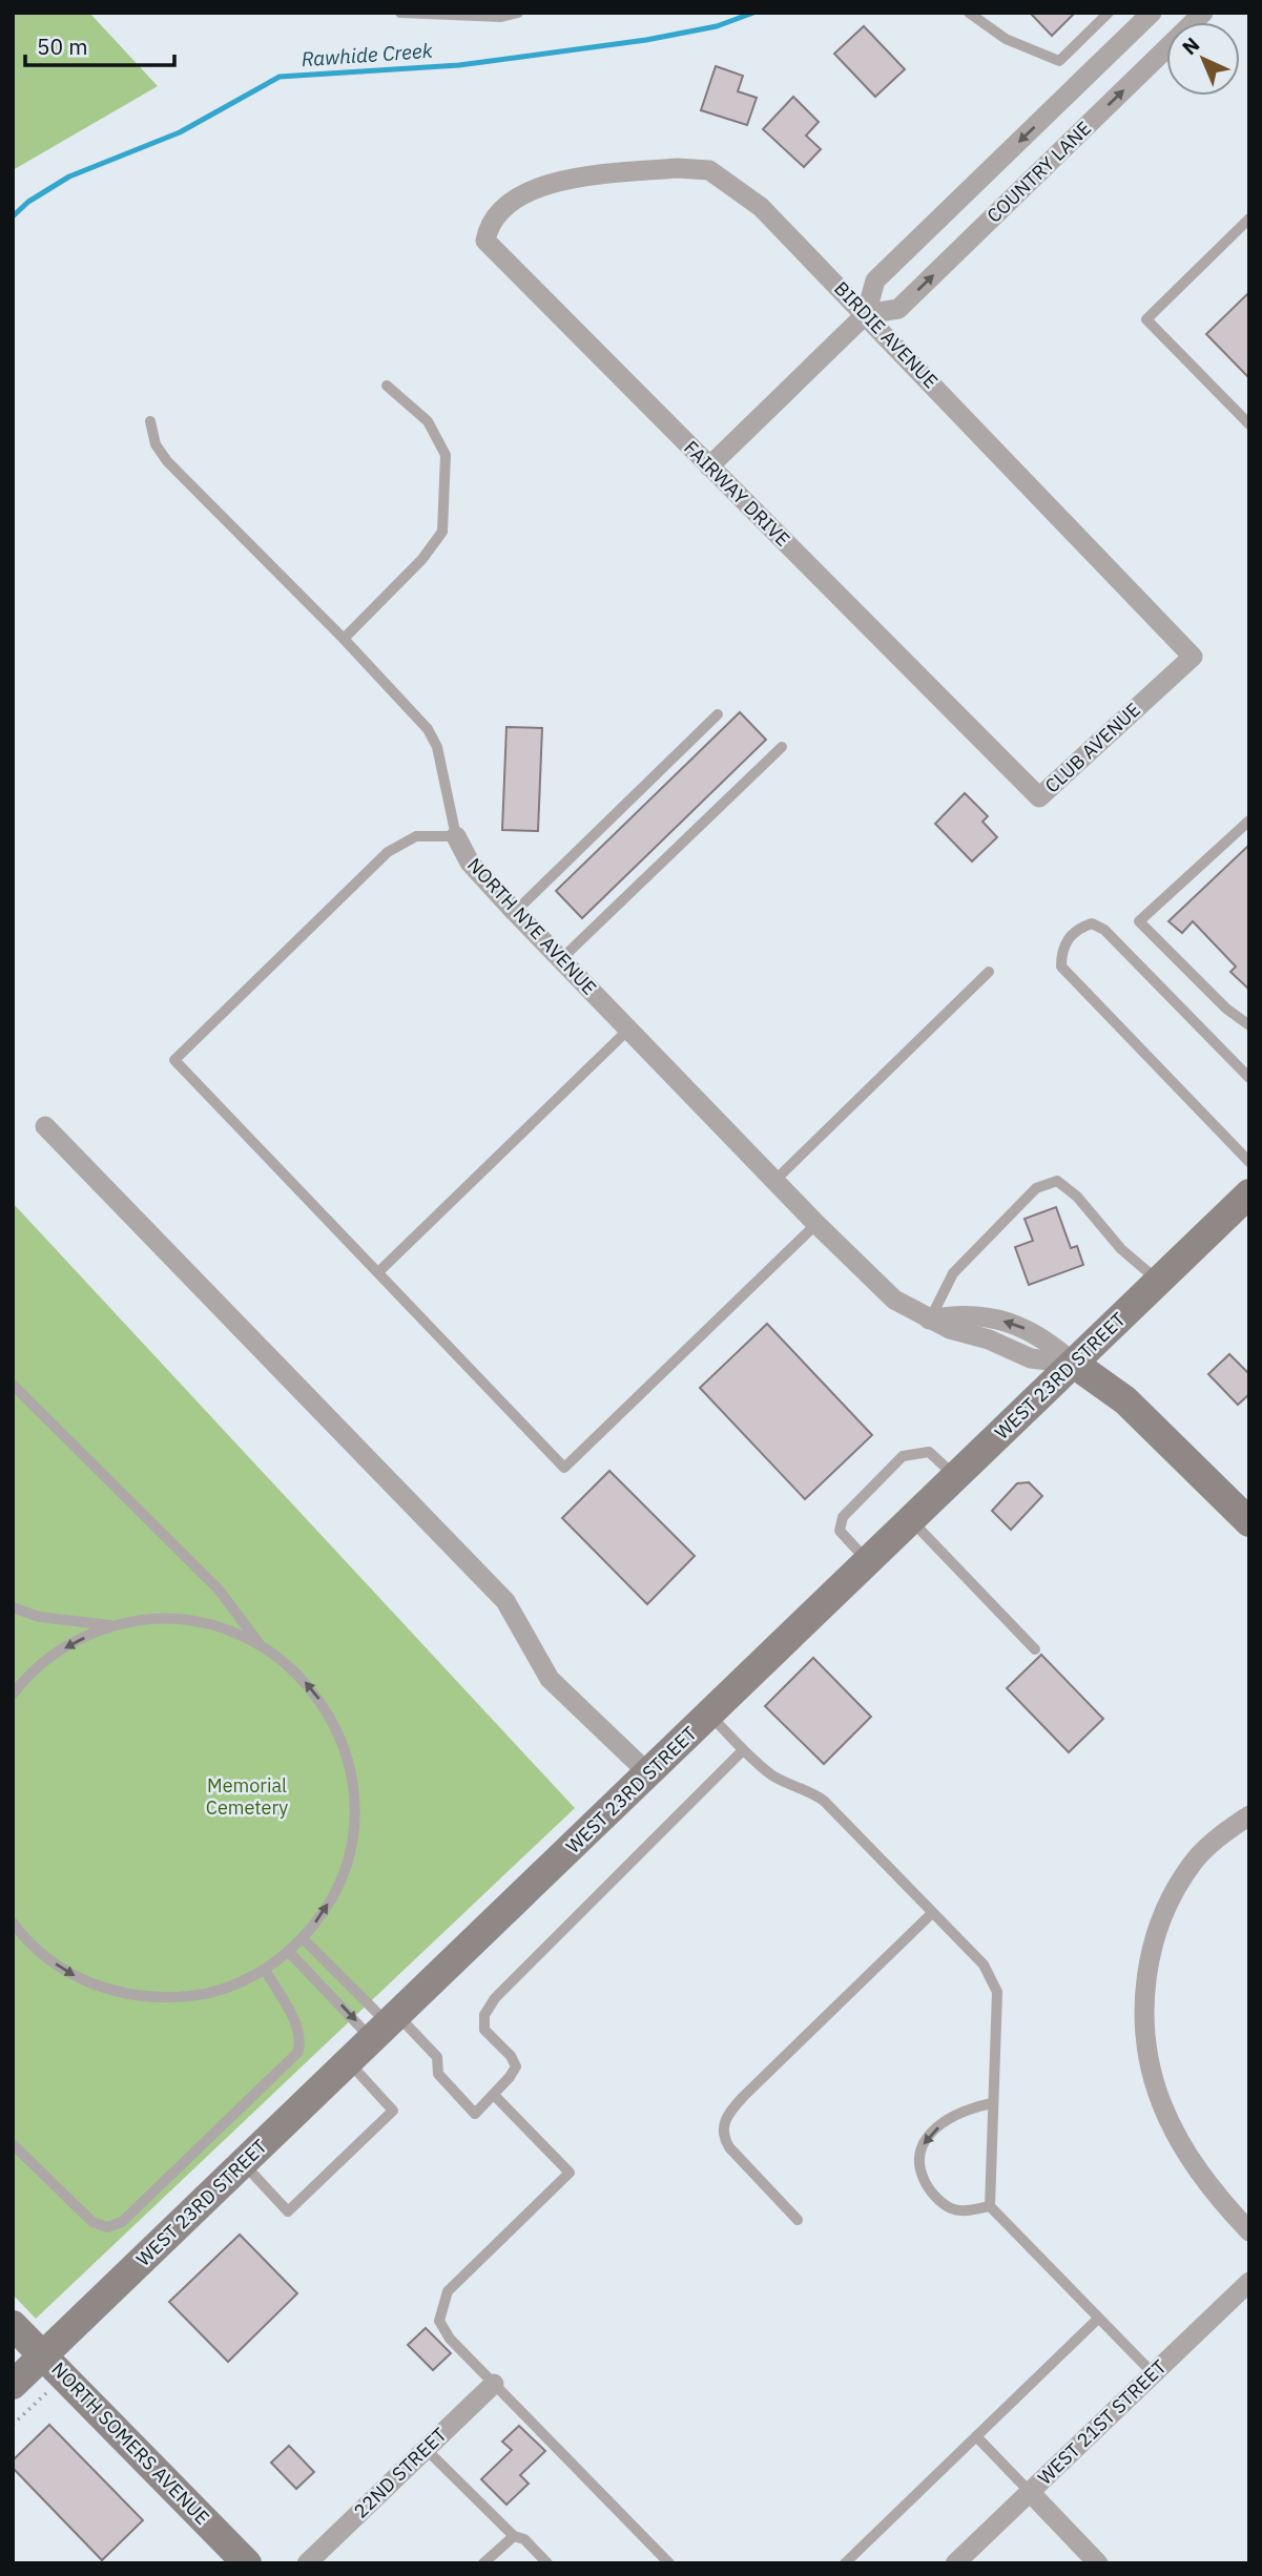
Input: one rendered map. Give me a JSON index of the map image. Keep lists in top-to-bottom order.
{
  "streets": {
    "main road": ["WEST 23RD STREET", "NORTH SOMERS AVENUE"],
    "street": [
      "COUNTRY LANE",
      "BIRDIE AVENUE",
      "FAIRWAY DRIVE",
      "CLUB AVENUE",
      "NORTH NYE AVENUE",
      "WEST 21ST STREET",
      "22ND STREET"
    ]
  },
  "crossings": [
    ["COUNTRY LANE", "BIRDIE AVENUE"],
    ["COUNTRY LANE", "FAIRWAY DRIVE"],
    ["BIRDIE AVENUE", "FAIRWAY DRIVE"],
    ["BIRDIE AVENUE", "CLUB AVENUE"],
    ["FAIRWAY DRIVE", "CLUB AVENUE"],
    ["WEST 23RD STREET", "NORTH SOMERS AVENUE"]
  ],
  "water": ["Rawhide Creek"],
  "parks": ["Memorial Cemetery"],
  "scale_bar": "50 m",
  "north": "top left"
}
